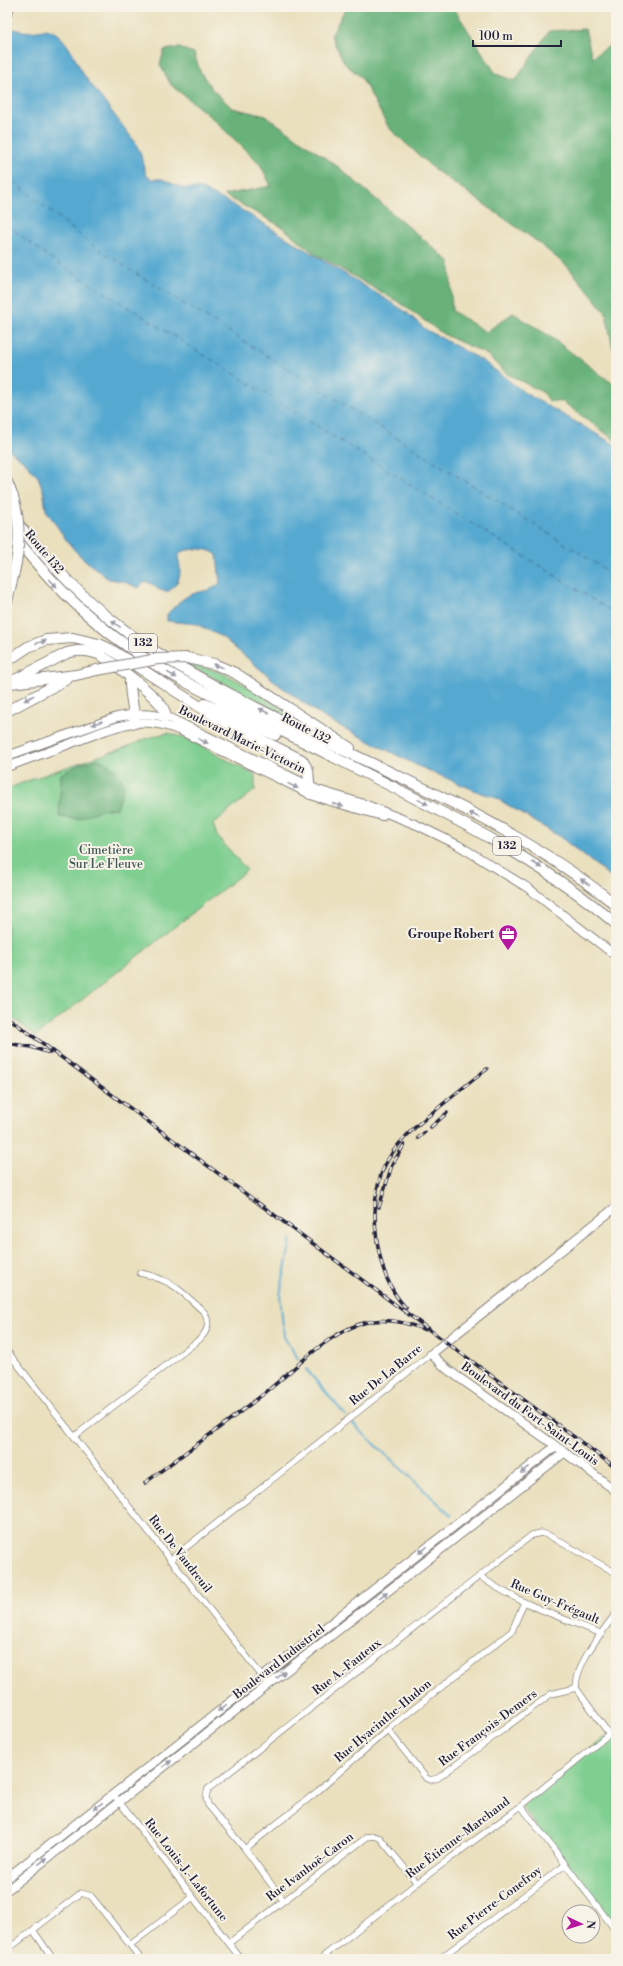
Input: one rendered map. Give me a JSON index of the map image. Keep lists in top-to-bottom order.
{
  "streets": {
    "highway": ["Route 132", "132"],
    "street": [
      "Boulevard Marie-Victorin",
      "Rue De La Barre",
      "Boulevard du Fort-Saint-Louis",
      "Rue De Vaudreuil",
      "Rue Guy-Frégault",
      "Boulevard Industriel",
      "Rue A.-Fauteux",
      "Rue Hyacinthe-Hudon",
      "Rue François-Demers",
      "Rue Étienne-Marchand",
      "Rue Ivanhoë-Caron",
      "Rue Louis-J.-Lafortune",
      "Rue Pierre-Conefroy"
    ]
  },
  "crossings": [
    ["Rue De La Barre", "Boulevard du Fort-Saint-Louis"],
    ["Rue De La Barre", "Rue De Vaudreuil"],
    ["Boulevard du Fort-Saint-Louis", "Boulevard Industriel"],
    ["Rue De Vaudreuil", "Boulevard Industriel"],
    ["Rue Guy-Frégault", "Rue A.-Fauteux"],
    ["Rue Guy-Frégault", "Rue Hyacinthe-Hudon"],
    ["Boulevard Industriel", "Rue Louis-J.-Lafortune"],
    ["Rue A.-Fauteux", "Rue Hyacinthe-Hudon"],
    ["Rue A.-Fauteux", "Rue Ivanhoë-Caron"],
    ["Rue Hyacinthe-Hudon", "Rue François-Demers"],
    ["Rue Étienne-Marchand", "Rue Ivanhoë-Caron"],
    ["Rue Ivanhoë-Caron", "Rue Louis-J.-Lafortune"]
  ],
  "parks": ["Cimetière Sur Le Fleuve"],
  "places": {
    "office": ["Groupe Robert"]
  },
  "scale_bar": "100 m",
  "north": "right"
}
